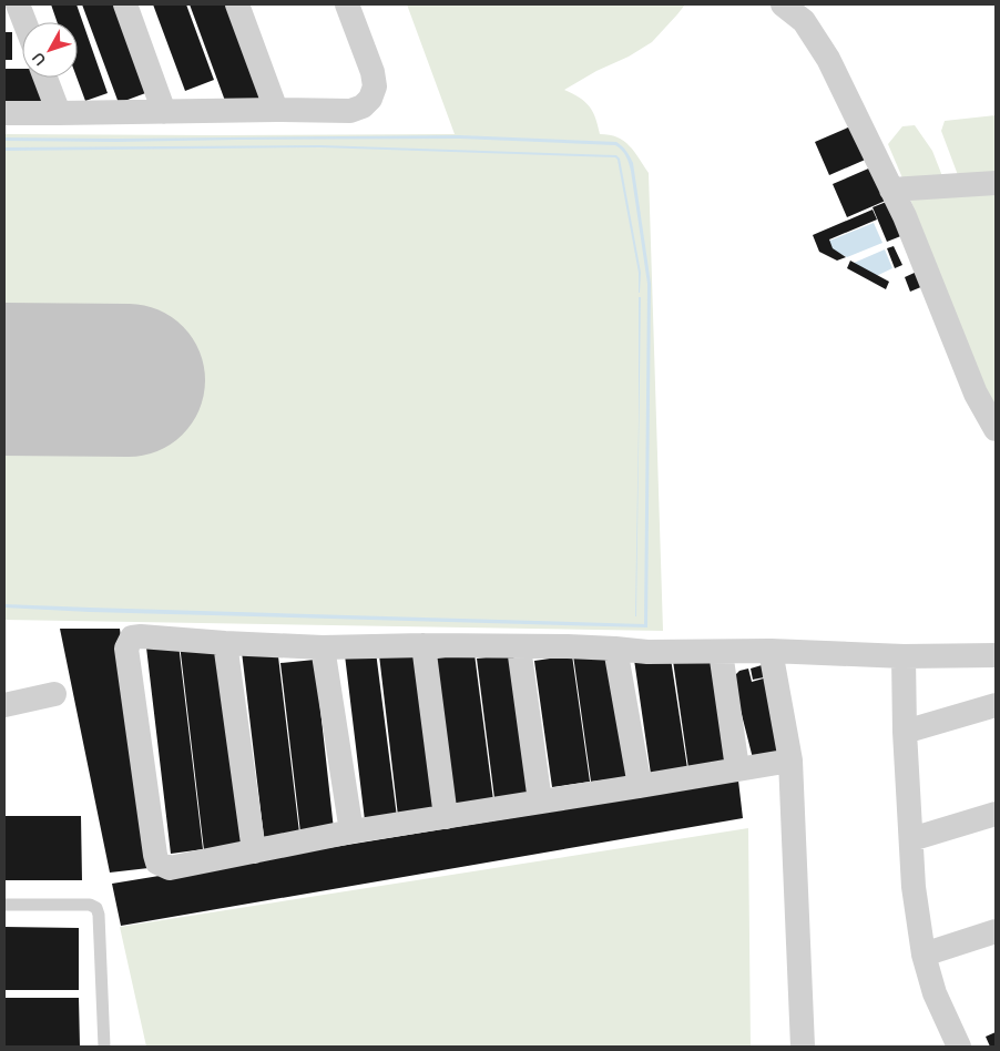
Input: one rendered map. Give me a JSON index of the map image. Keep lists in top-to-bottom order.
{
  "north": "bottom left"
}
